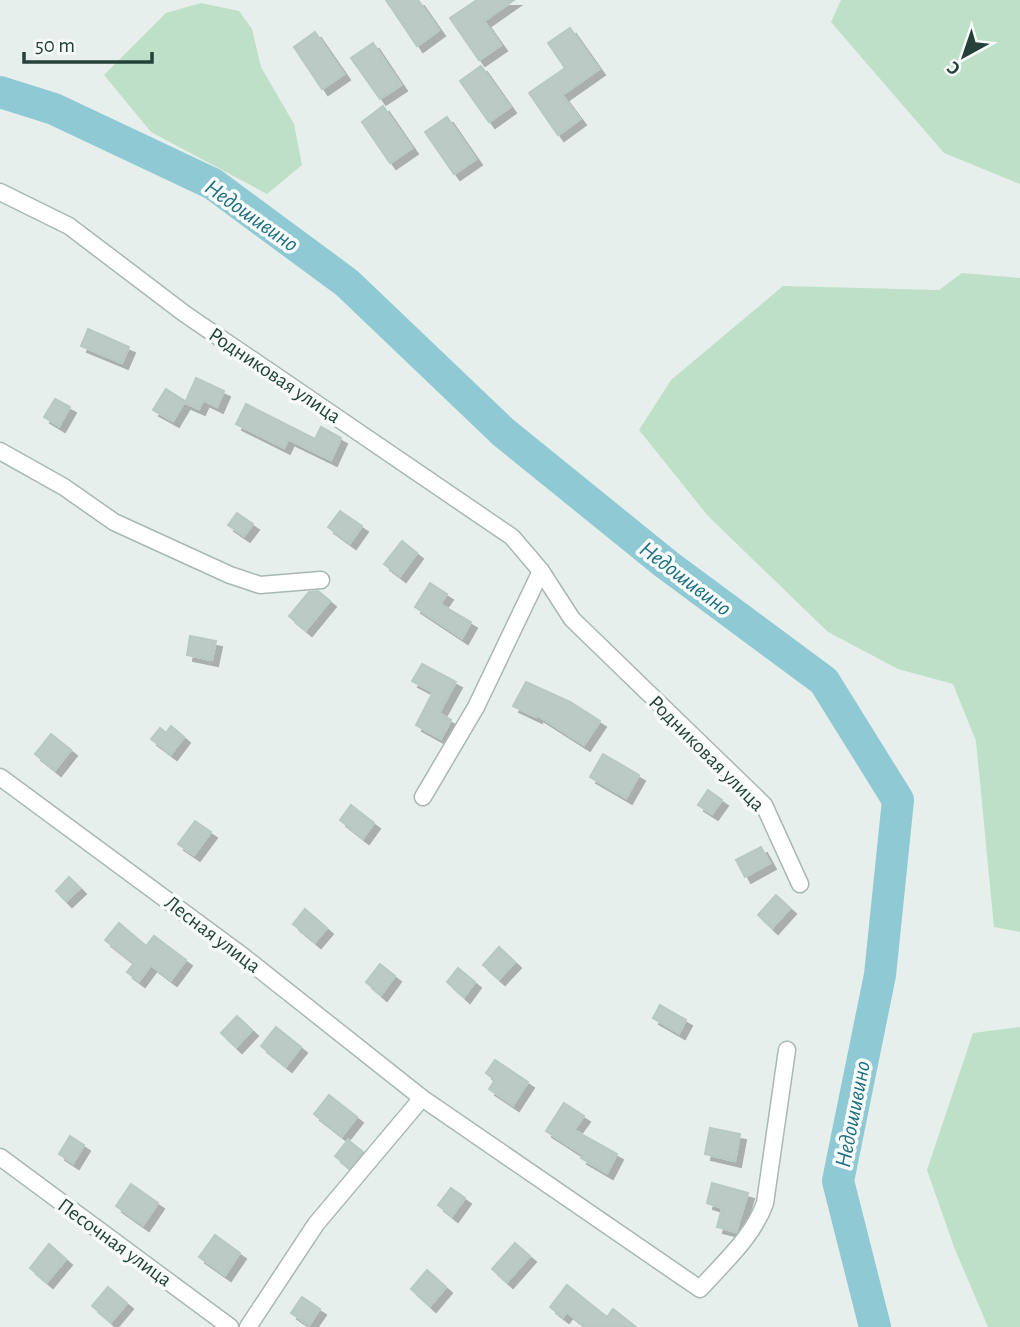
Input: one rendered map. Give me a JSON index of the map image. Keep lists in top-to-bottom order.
{
  "streets": {
    "street": ["Родниковая улица", "Лесная улица", "Песочная улица"]
  },
  "water": ["Недошивино"],
  "scale_bar": "50 m",
  "north": "bottom left"
}
